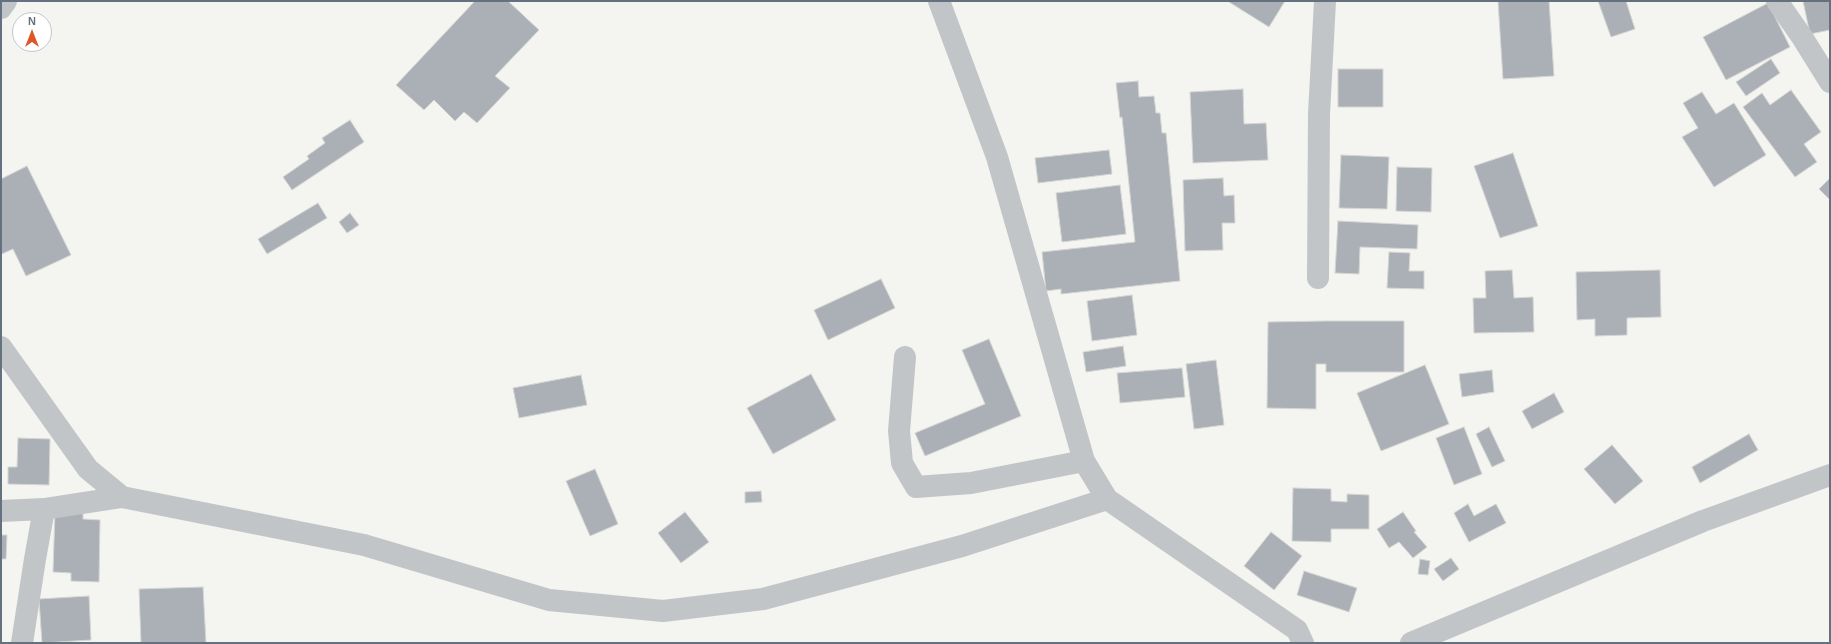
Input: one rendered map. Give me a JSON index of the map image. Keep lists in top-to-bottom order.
{
  "north": "top"
}
